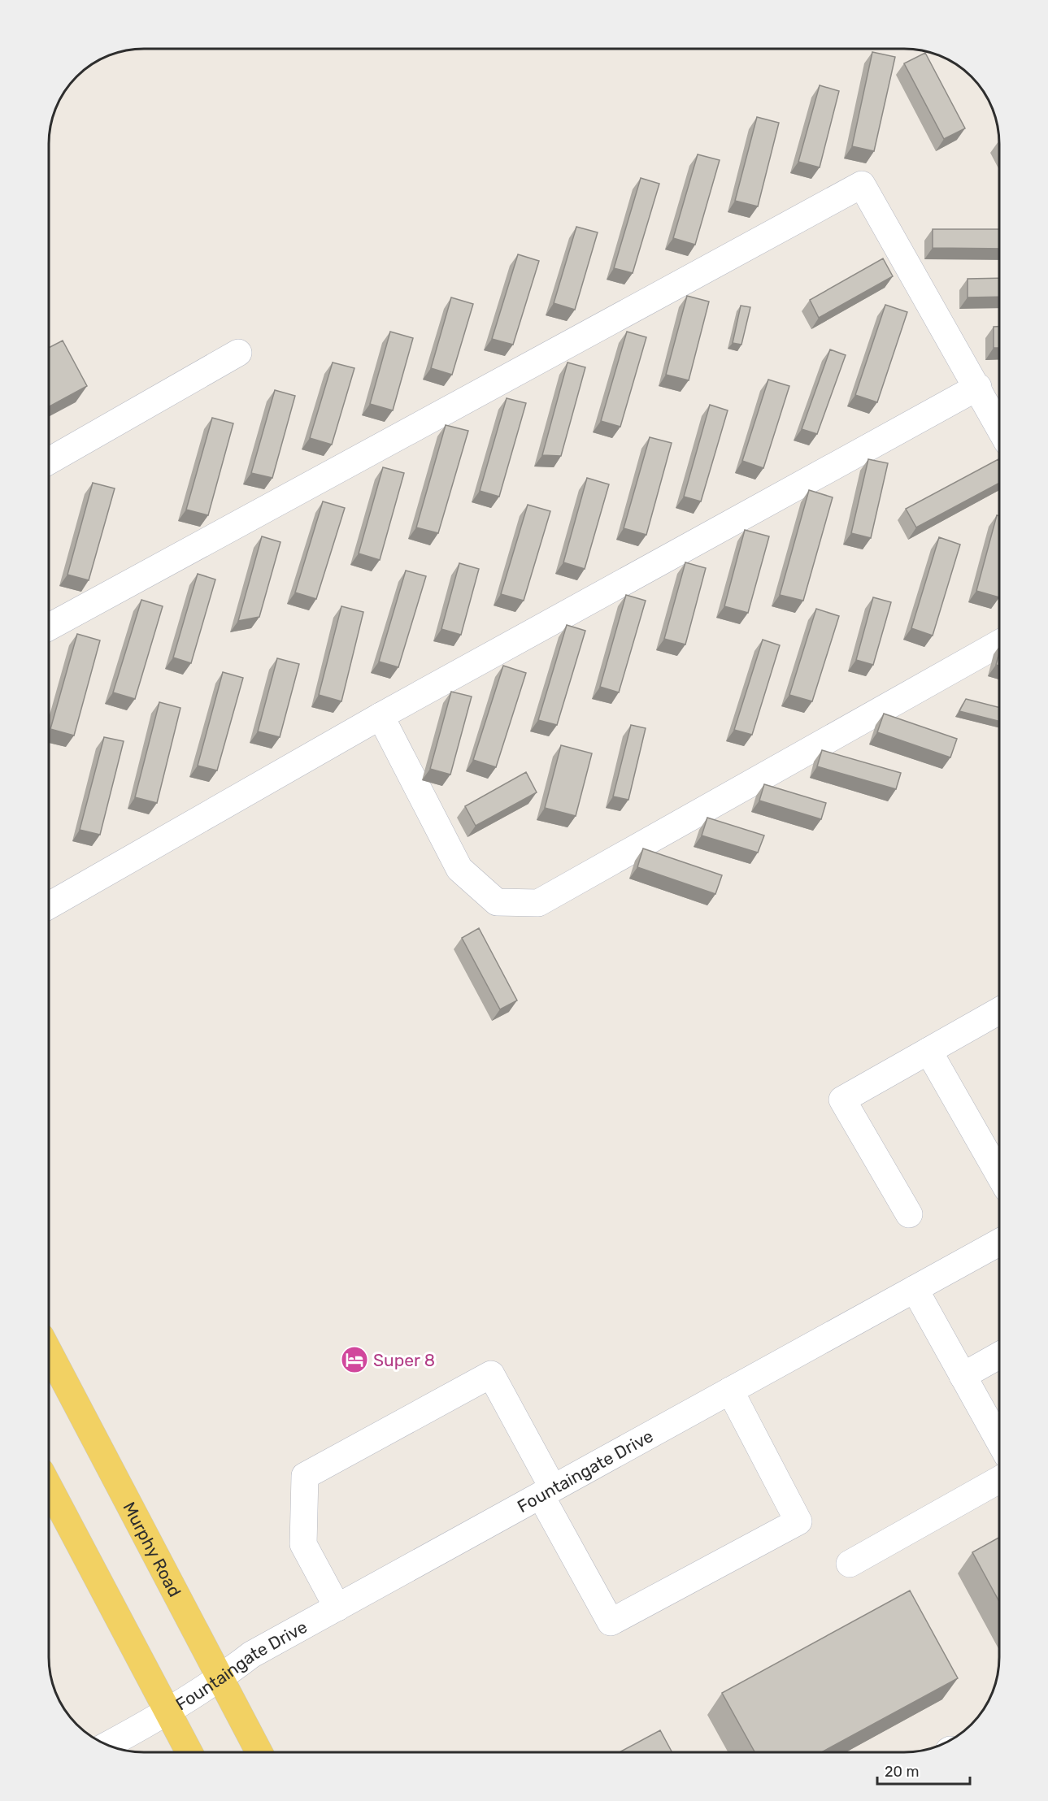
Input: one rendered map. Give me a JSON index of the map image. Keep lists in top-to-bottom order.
{
  "streets": {
    "main road": ["Murphy Road"],
    "street": ["Fountaingate Drive"]
  },
  "crossings": [
    ["Fountaingate Drive", "Murphy Road"]
  ],
  "places": {
    "hotel": ["Super 8"]
  },
  "scale_bar": "20 m"
}
